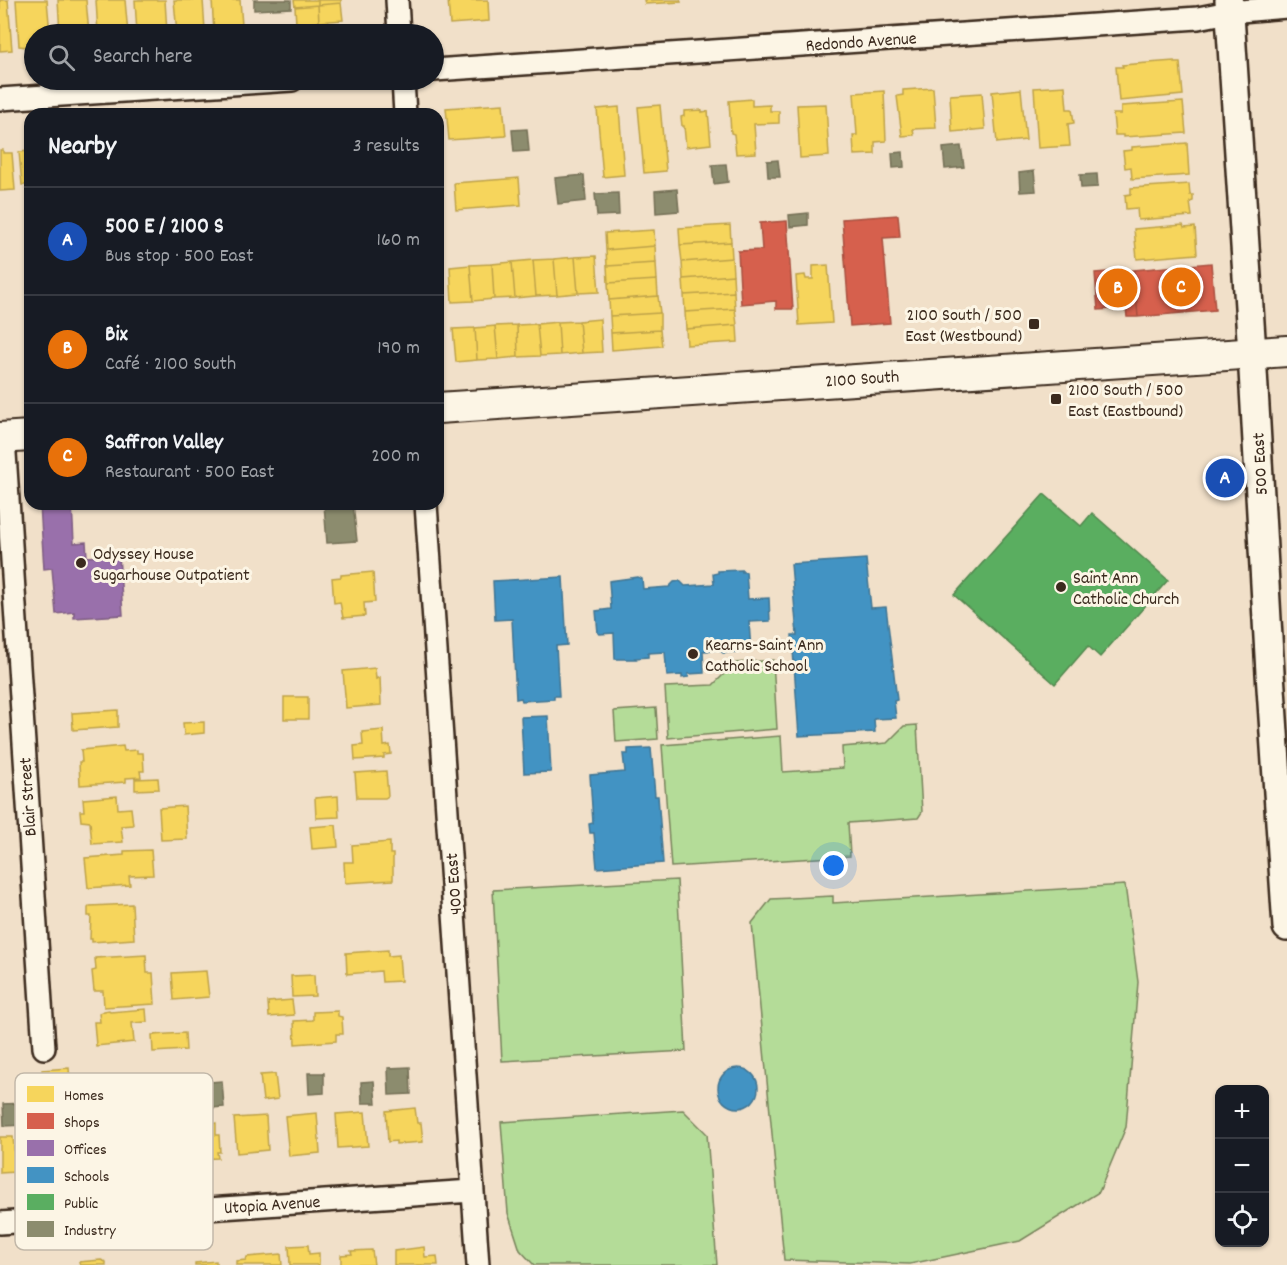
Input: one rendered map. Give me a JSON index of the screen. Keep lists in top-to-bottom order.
{
  "streets": {
    "main road": ["2100 South"],
    "street": [
      "Redondo Avenue",
      "500 East",
      "Blair Street",
      "400 East",
      "Utopia Avenue"
    ]
  },
  "crossings": [
    ["Redondo Avenue", "500 East"],
    ["2100 South", "500 East"],
    ["400 East", "Utopia Avenue"]
  ],
  "places": {
    "transit": ["2100 South / 500 East (Westbound)", "2100 South / 500 East (Eastbound)"],
    "other": ["Odyssey House Sugarhouse Outpatient", "Saint Ann Catholic Church", "Kearns-Saint Ann Catholic School"]
  },
  "legend": [
    "Homes",
    "Shops",
    "Offices",
    "Schools",
    "Public",
    "Industry"
  ],
  "page": {
    "search": "Search here",
    "heading": ["Nearby", "3 results"],
    "list": [
      {
        "mark": "A",
        "name": "500 E / 2100 S",
        "note": "Bus stop · 500 East",
        "value": "160 m"
      },
      {
        "mark": "B",
        "name": "Bix",
        "note": "Café · 2100 South",
        "value": "190 m"
      },
      {
        "mark": "C",
        "name": "Saffron Valley",
        "note": "Restaurant · 500 East",
        "value": "200 m"
      }
    ],
    "pins": ["C", "B", "A"],
    "map_buttons": ["+", "−"]
  }
}
